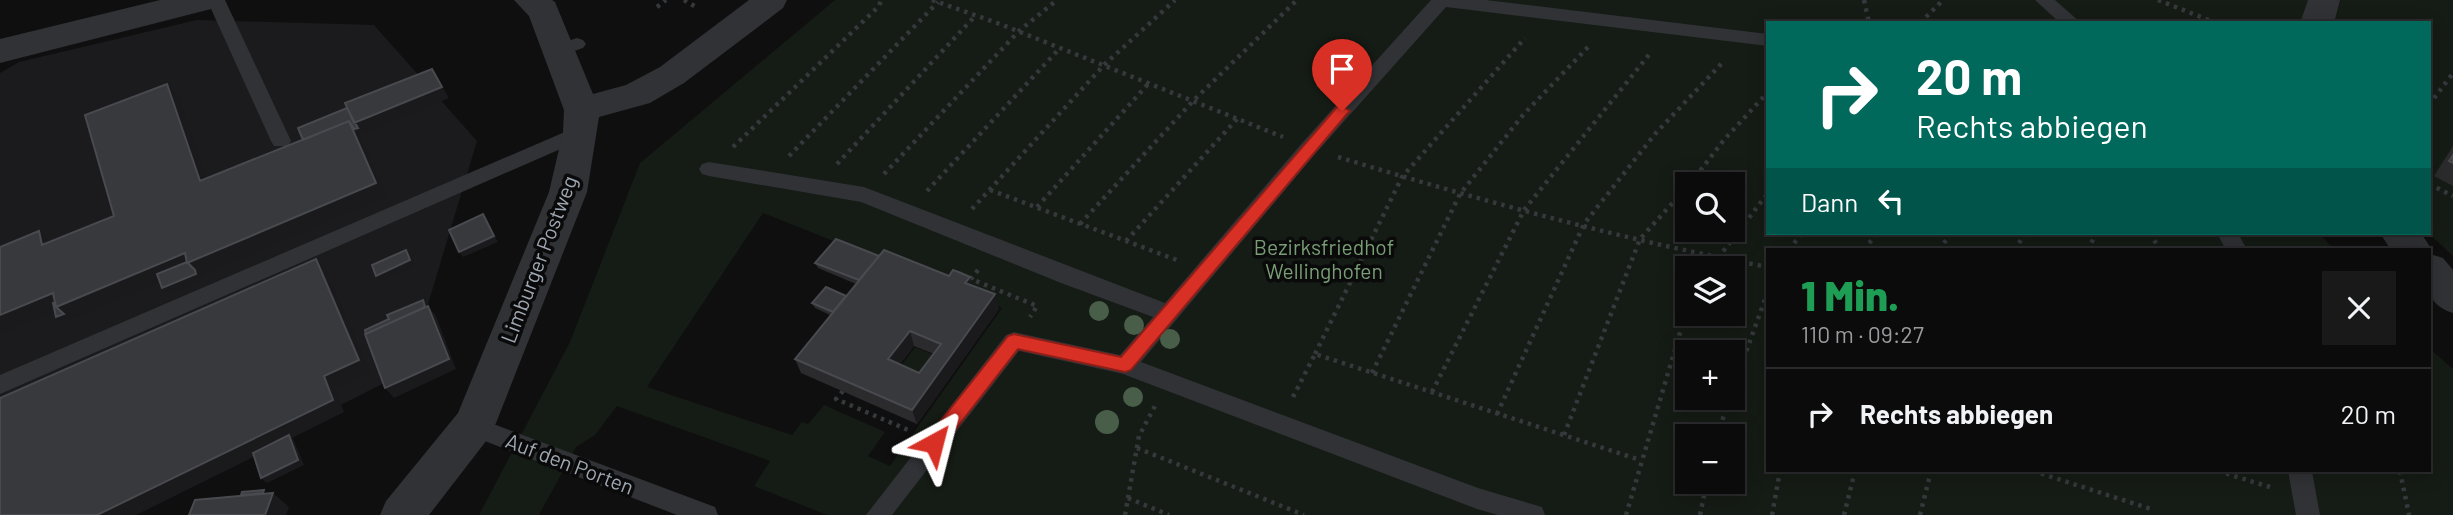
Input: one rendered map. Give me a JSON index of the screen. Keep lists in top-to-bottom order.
{
  "streets": {
    "street": ["Limburger Postweg"],
    "lane": ["Auf den Porten"]
  },
  "crossings": [
    ["Limburger Postweg", "Auf den Porten"]
  ],
  "parks": ["Bezirksfriedhof Wellinghofen"],
  "page": {
    "turn": ["20 m", "Rechts abbiegen"],
    "then": "Dann",
    "map_buttons": ["+", "−"],
    "heading": ["1 Min.", "110 m · 09:27"],
    "list": [
      {
        "name": "Rechts abbiegen",
        "value": "20 m"
      }
    ]
  }
}
